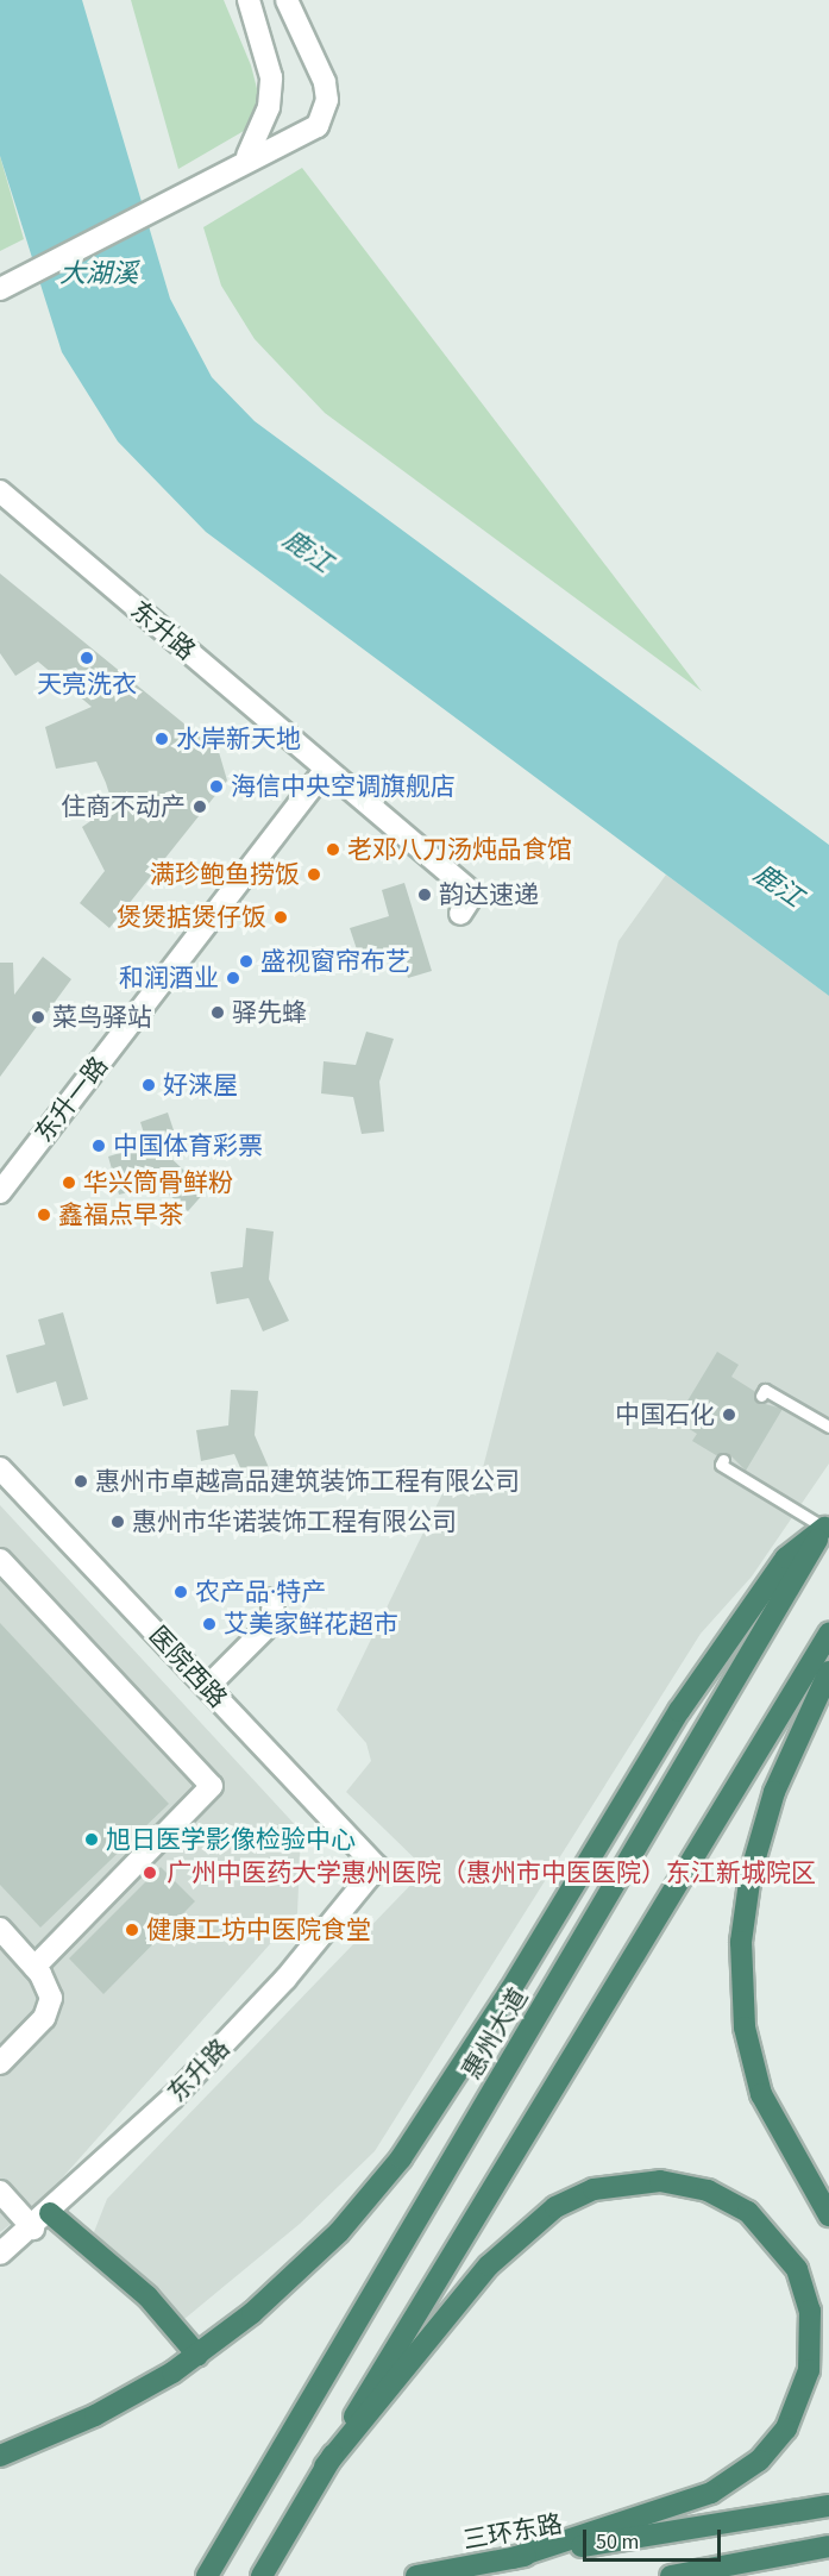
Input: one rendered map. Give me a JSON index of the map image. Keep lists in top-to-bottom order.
{
  "streets": {
    "highway": ["惠州大道", "三环东路"],
    "street": ["东升路", "东升一路", "医院西路"]
  },
  "crossings": [
    ["东升路", "东升一路"],
    ["东升路", "医院西路"]
  ],
  "water": ["大湖溪", "鹿江"],
  "places": [
    "天亮洗衣",
    "水岸新天地",
    "海信中央空调旗舰店",
    "住商不动产",
    "老邓八刀汤炖品食馆",
    "满珍鲍鱼捞饭",
    "韵达速递",
    "煲煲掂煲仔饭",
    "盛视窗帘布艺",
    "和润酒业",
    "驿先蜂",
    "菜鸟驿站",
    "好涞屋",
    "中国体育彩票",
    "华兴筒骨鲜粉",
    "鑫福点早茶",
    "中国石化",
    "惠州市卓越高品建筑装饰工程有限公司",
    "惠州市华诺装饰工程有限公司",
    "农产品·特产",
    "艾美家鲜花超市",
    "旭日医学影像检验中心",
    "广州中医药大学惠州医院（惠州市中医医院）东江新城院区",
    "健康工坊中医院食堂"
  ],
  "scale_bar": "50 m"
}
